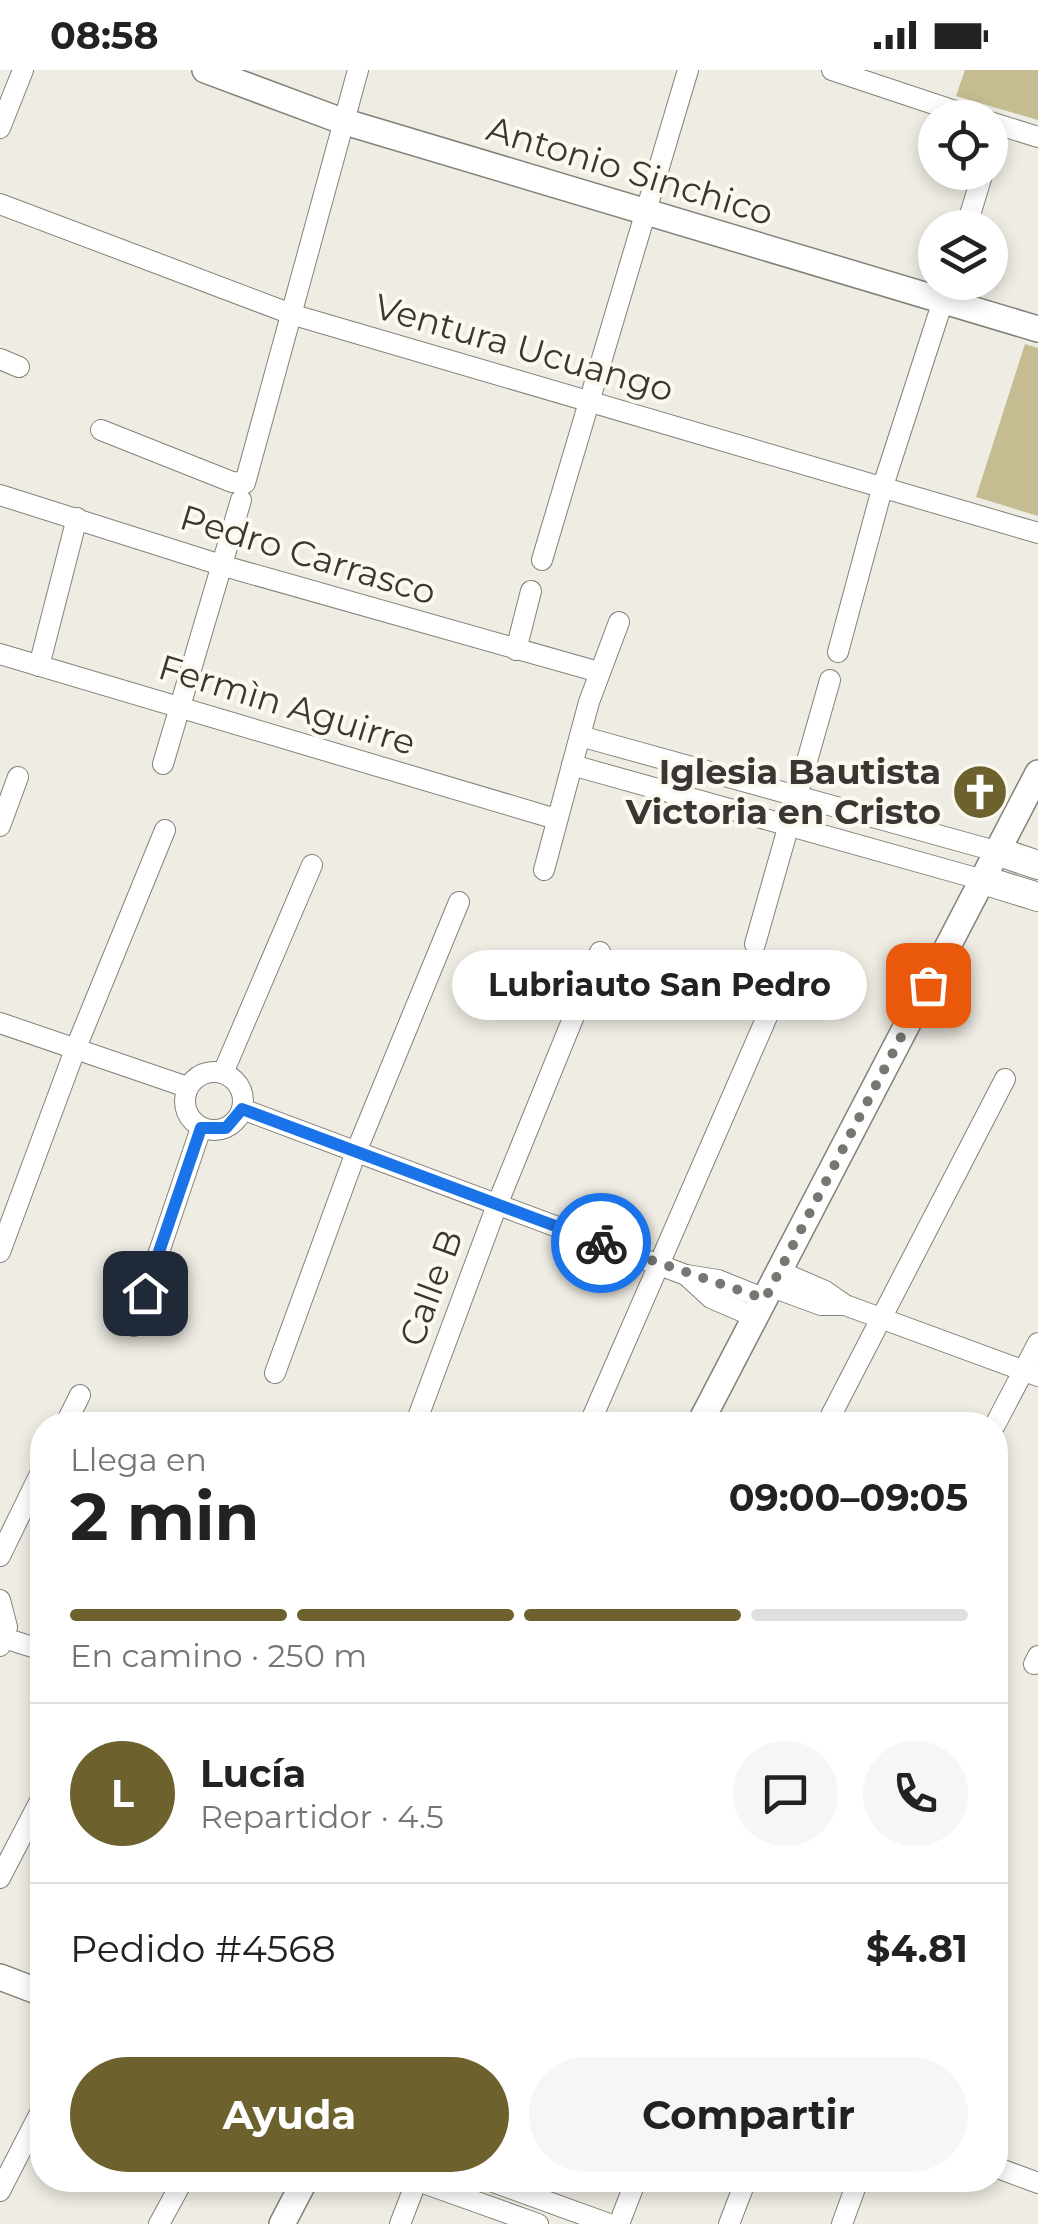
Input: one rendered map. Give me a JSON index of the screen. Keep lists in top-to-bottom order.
{
  "streets": {
    "street": [
      "Antonio Sinchico",
      "Ventura Ucuango",
      "Pedro Carrasco",
      "Fermìn Aguirre",
      "Calle B"
    ]
  },
  "places": {
    "church": ["Iglesia Bautista Victoria en Cristo"],
    "other": ["Lubriauto San Pedro"]
  },
  "page": {
    "status": "08:58",
    "bubble": "Lubriauto San Pedro",
    "heading": ["2 min", "Llega en", "09:00–09:05"],
    "panel": [
      "Lucía",
      "Repartidor · 4.5",
      "Pedido #4568",
      "$4.81"
    ],
    "bar": "En camino · 250 m",
    "round": "L",
    "buttons": ["Ayuda", "Compartir"]
  }
}
